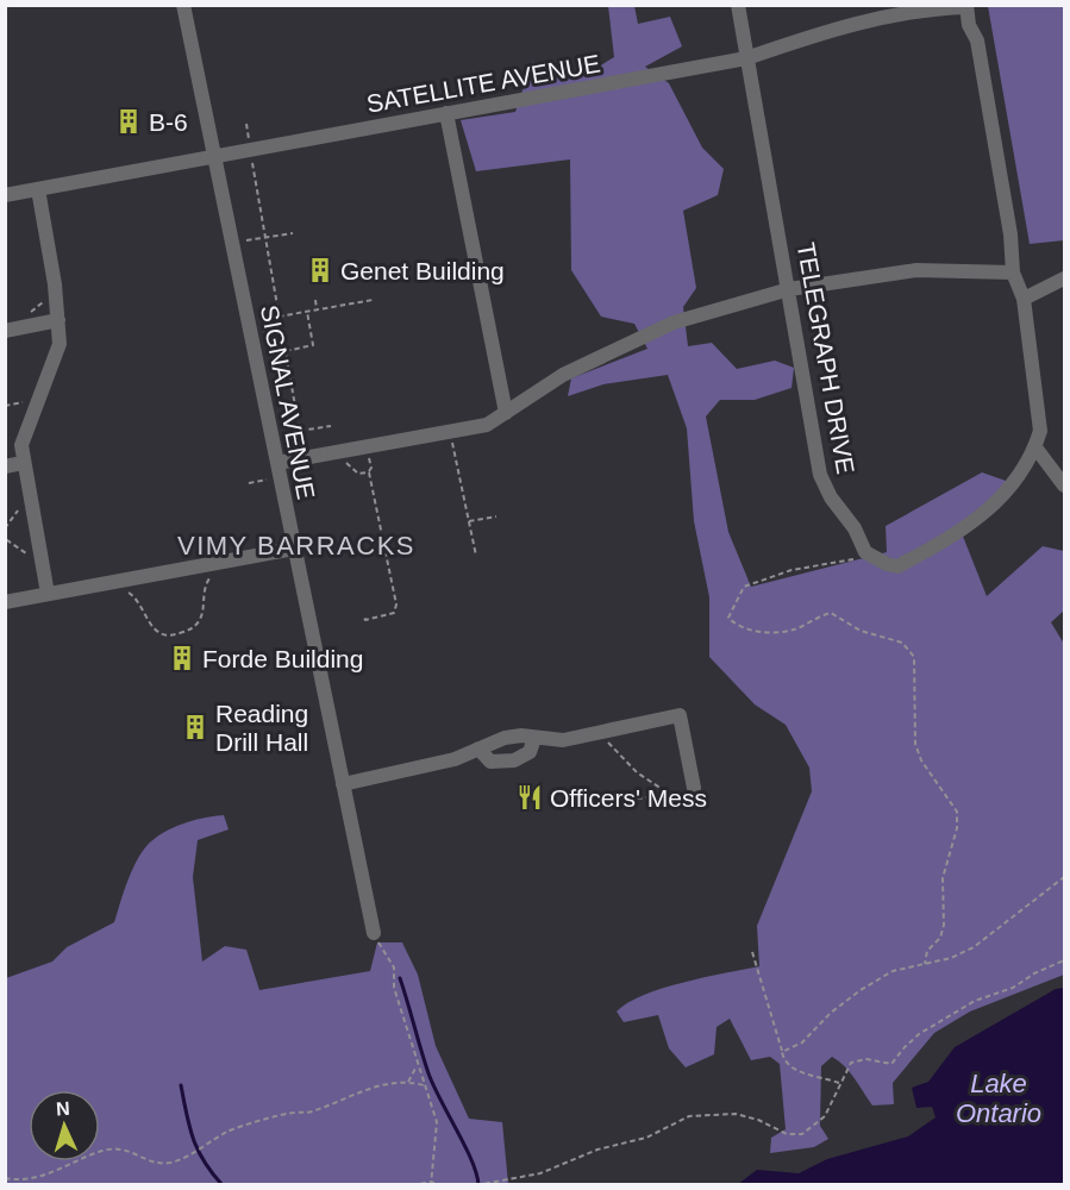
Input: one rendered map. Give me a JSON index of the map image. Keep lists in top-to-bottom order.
{
  "streets": {
    "street": ["SATELLITE AVENUE", "TELEGRAPH DRIVE", "SIGNAL AVENUE"]
  },
  "crossings": [
    ["SATELLITE AVENUE", "TELEGRAPH DRIVE"],
    ["SATELLITE AVENUE", "SIGNAL AVENUE"]
  ],
  "districts": ["VIMY BARRACKS"],
  "water": ["Lake Ontario"],
  "places": {
    "building": [
      "B-6",
      "Genet Building",
      "Forde Building",
      "Reading Drill Hall"
    ],
    "restaurant": ["Officers' Mess"]
  },
  "north": "top"
}
